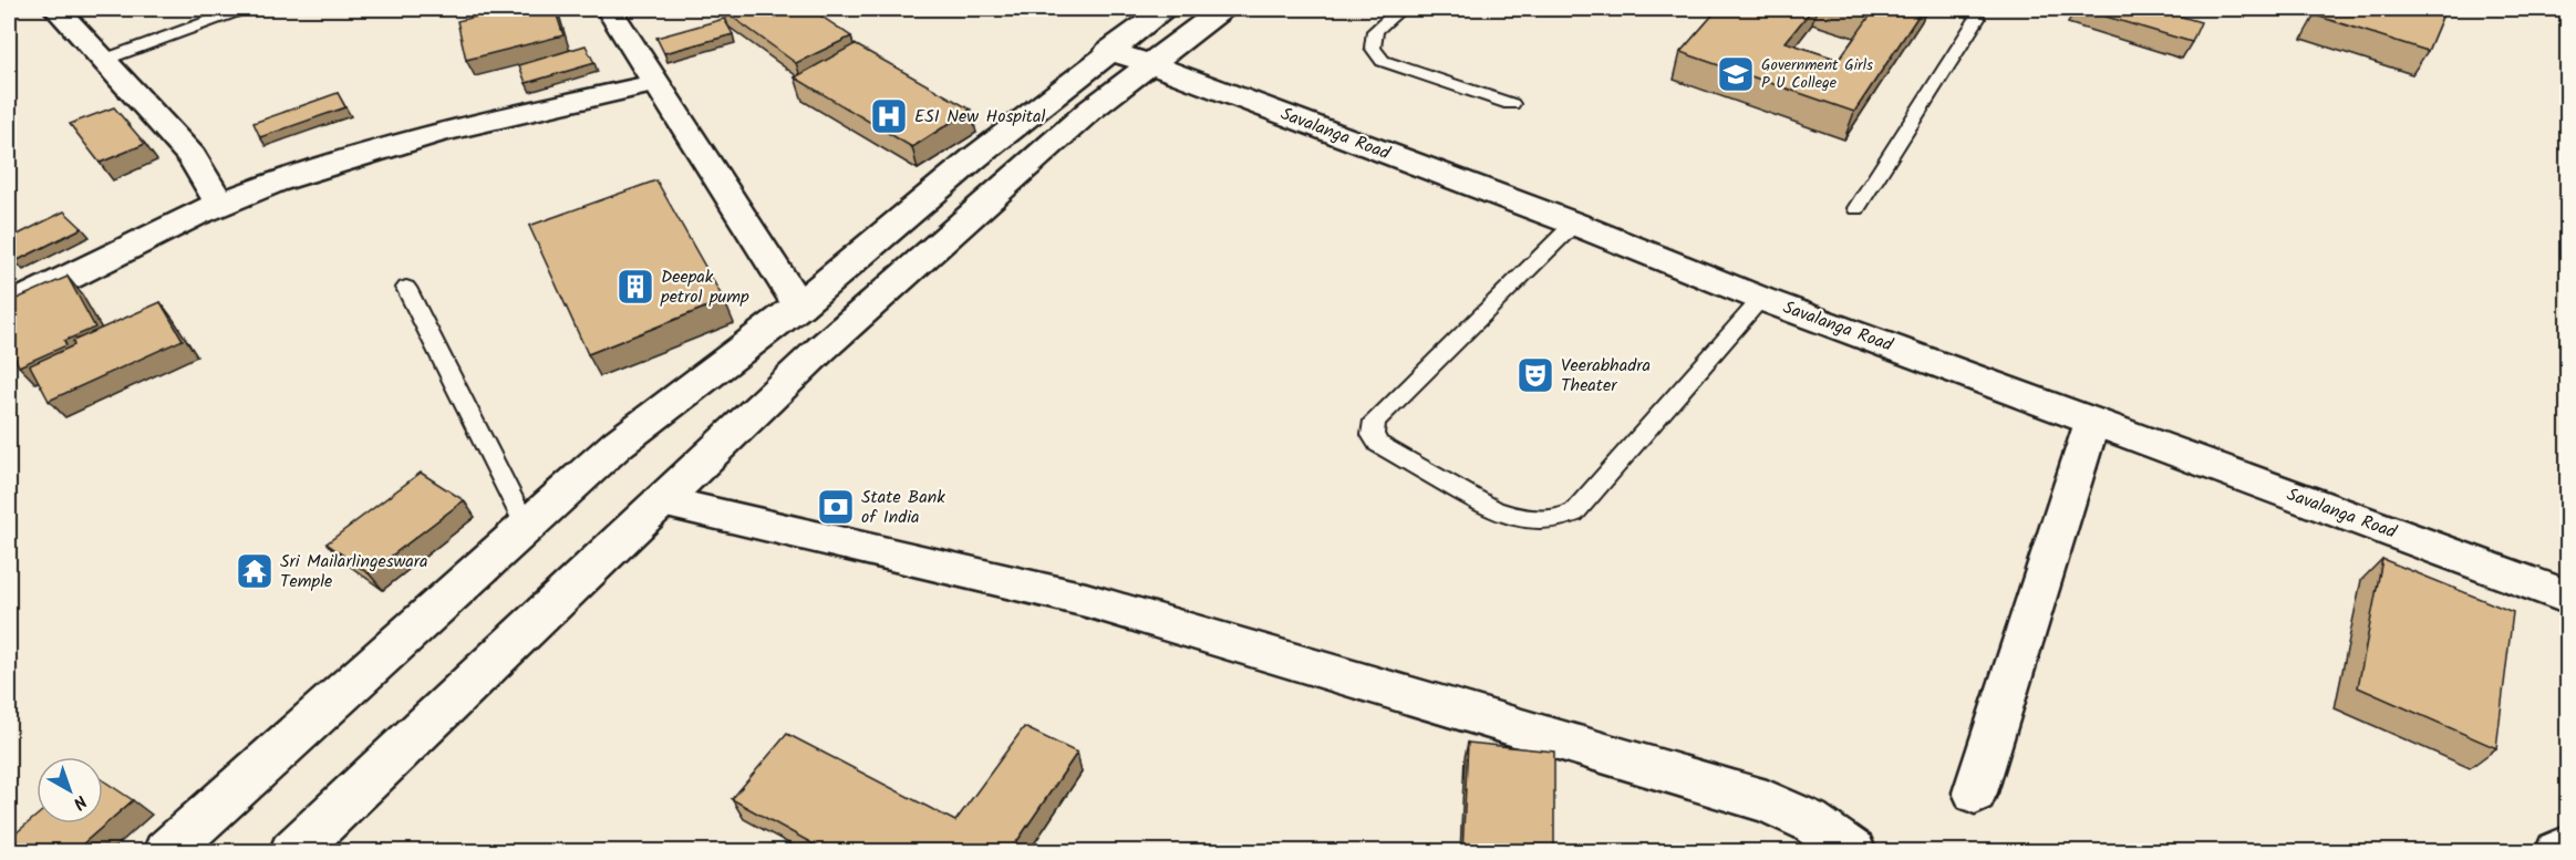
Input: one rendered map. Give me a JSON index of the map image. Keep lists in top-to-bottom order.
{
  "streets": {
    "main road": ["Savalanga Road"]
  },
  "places": {
    "school or university": ["Government Girls P U College"],
    "hospital": ["ESI New Hospital"],
    "building": ["Deepak petrol pump"],
    "theatre": ["Veerabhadra Theater"],
    "bank": ["State Bank of India"],
    "temple": ["Sri Mailarlingeswara Temple"]
  },
  "north": "bottom right"
}
